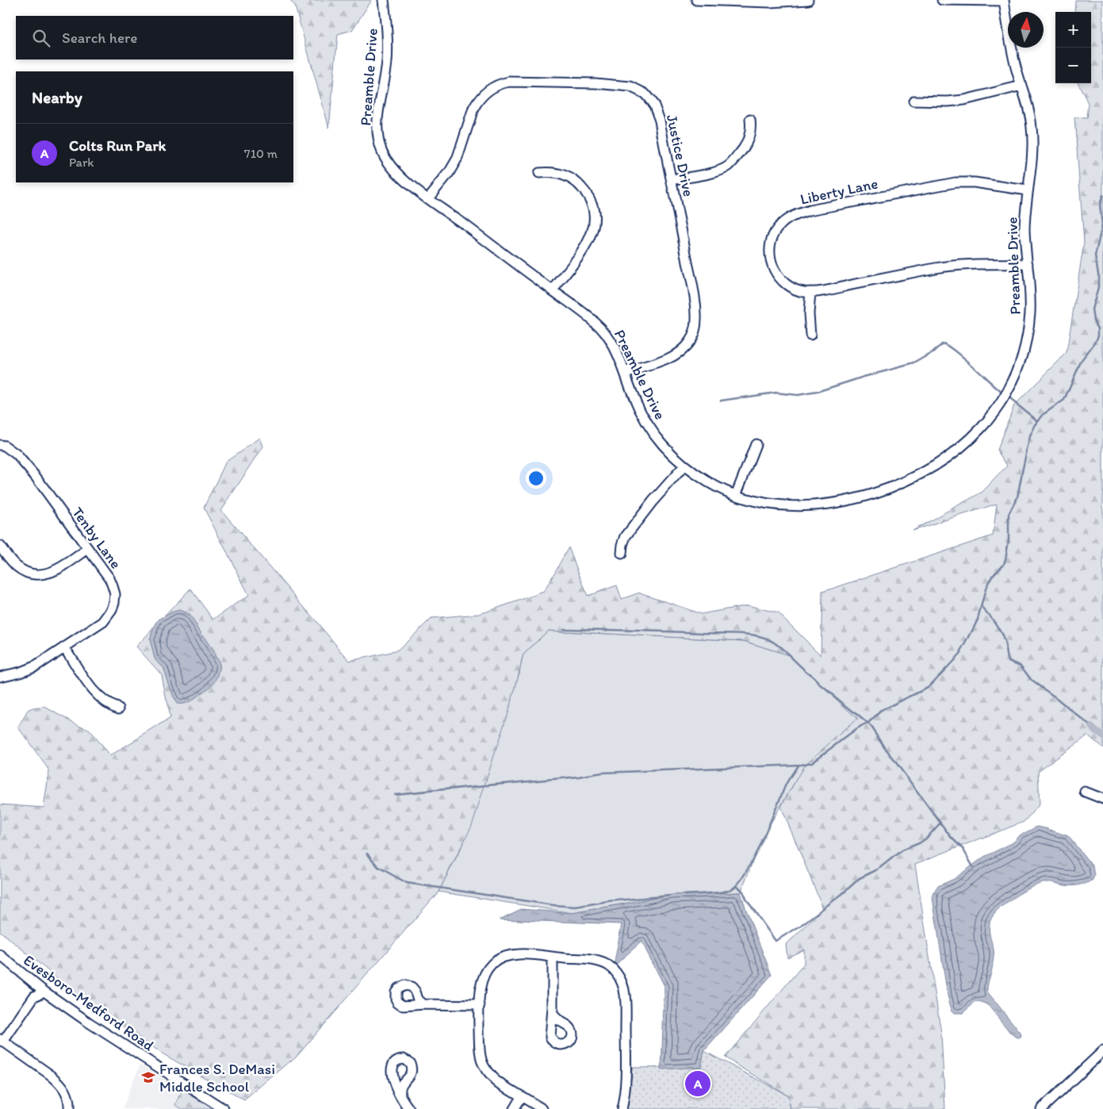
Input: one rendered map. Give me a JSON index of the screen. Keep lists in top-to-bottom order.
{
  "streets": {
    "street": [
      "Preamble Drive",
      "Justice Drive",
      "Liberty Lane",
      "Tenby Lane",
      "Evesboro-Medford Road"
    ]
  },
  "crossings": [
    ["Preamble Drive", "Justice Drive"],
    ["Preamble Drive", "Liberty Lane"]
  ],
  "places": {
    "school or university": ["Frances S. DeMasi Middle School"]
  },
  "north": "top",
  "page": {
    "map_buttons": ["+", "−"],
    "search": "Search here",
    "heading": "Nearby",
    "list": [
      {
        "mark": "A",
        "name": "Colts Run Park",
        "note": "Park",
        "value": "710 m"
      }
    ],
    "pins": "A"
  }
}
